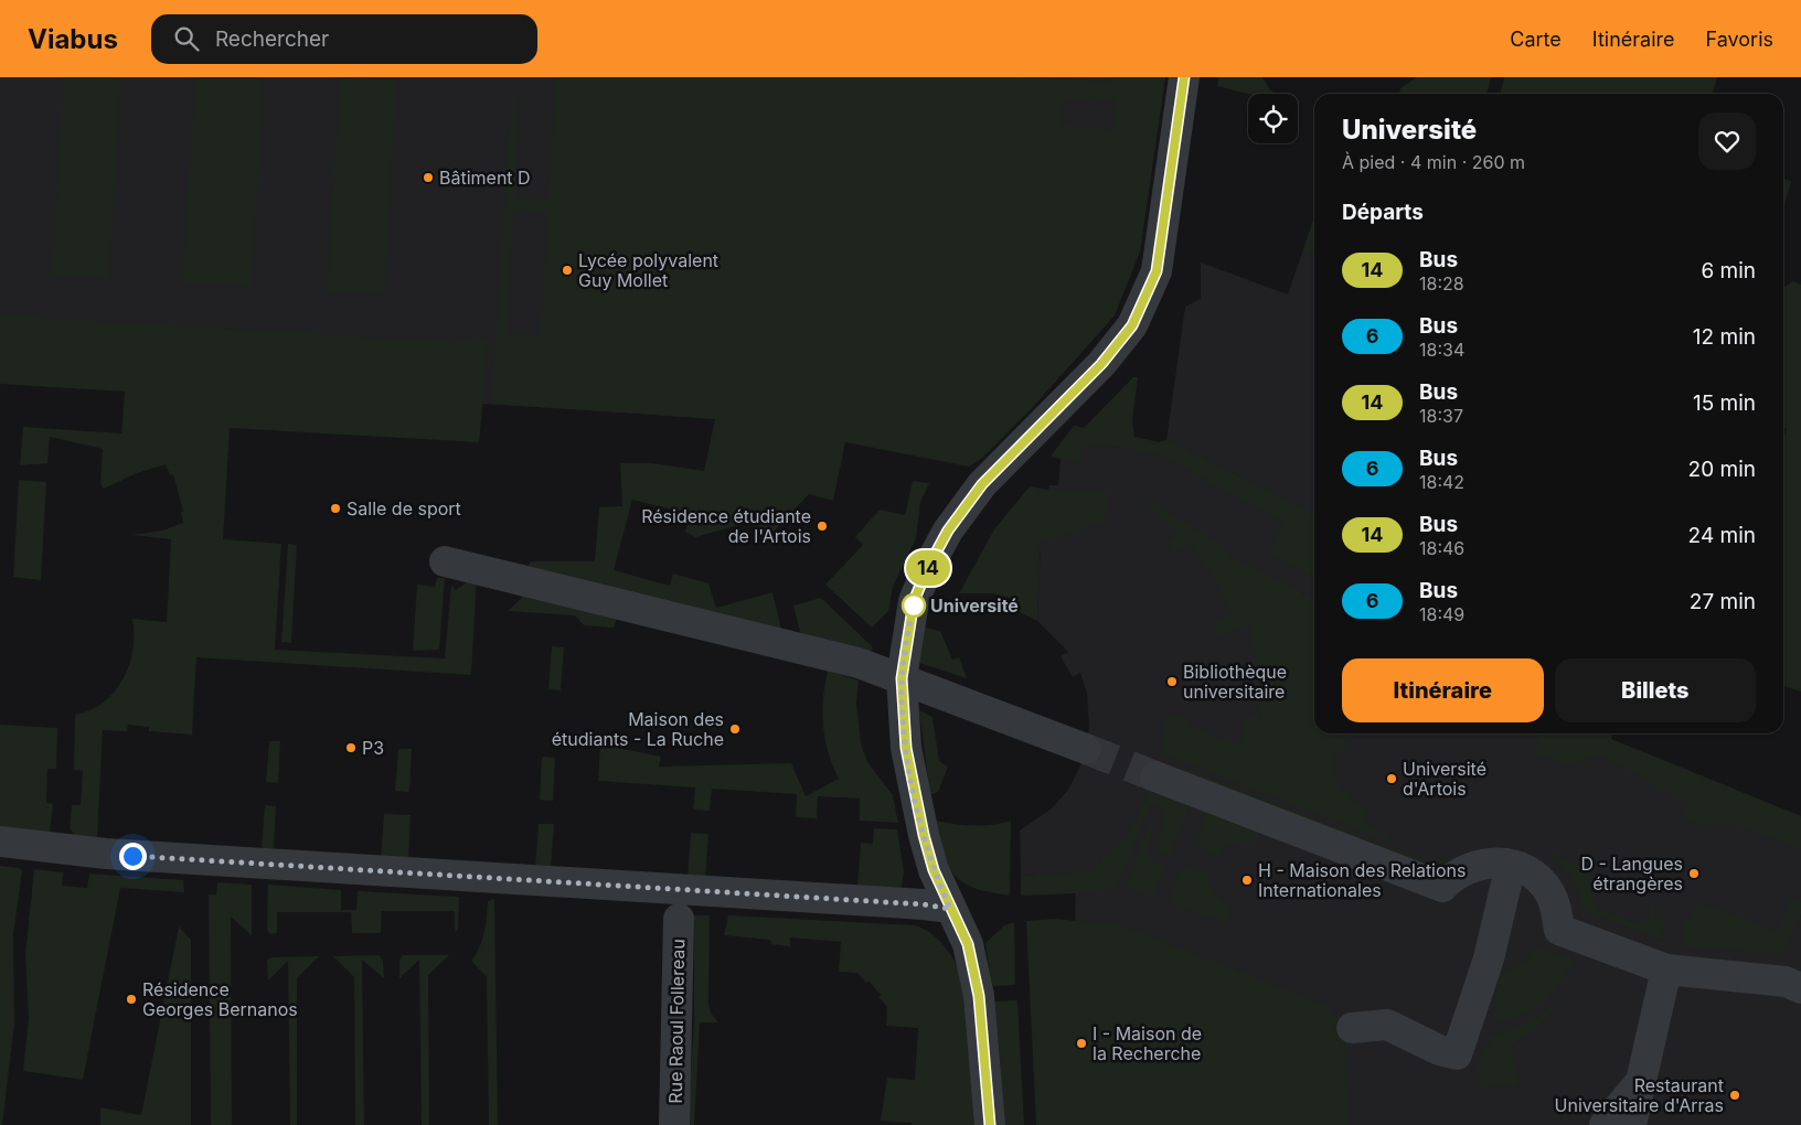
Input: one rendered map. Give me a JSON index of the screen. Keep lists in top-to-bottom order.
{
  "streets": {
    "street": ["Rue Raoul Follereau"]
  },
  "places": [
    "Bâtiment D",
    "Lycée polyvalent Guy Mollet",
    "Salle de sport",
    "Résidence étudiante de l'Artois",
    "Université",
    "Bibliothèque universitaire",
    "Maison des étudiants - La Ruche",
    "P3",
    "Université d'Artois",
    "D - Langues étrangères",
    "H - Maison des Relations Internationales",
    "Résidence Georges Bernanos",
    "I - Maison de la Recherche",
    "Restaurant Universitaire d'Arras"
  ],
  "lines": ["bus line 14"],
  "page": {
    "header": "Viabus",
    "search": "Rechercher",
    "nav": ["Carte", "Itinéraire", "Favoris"],
    "on_map": "14",
    "heading": [
      ["Université", "À pied · 4 min · 260 m"],
      "Départs"
    ],
    "list": [
      {
        "mark": "14",
        "name": "Bus",
        "note": "18:28",
        "value": "6 min"
      },
      {
        "mark": "6",
        "name": "Bus",
        "note": "18:34",
        "value": "12 min"
      },
      {
        "mark": "14",
        "name": "Bus",
        "note": "18:37",
        "value": "15 min"
      },
      {
        "mark": "6",
        "name": "Bus",
        "note": "18:42",
        "value": "20 min"
      },
      {
        "mark": "14",
        "name": "Bus",
        "note": "18:46",
        "value": "24 min"
      },
      {
        "mark": "6",
        "name": "Bus",
        "note": "18:49",
        "value": "27 min"
      }
    ],
    "buttons": ["Itinéraire", "Billets"]
  }
}
